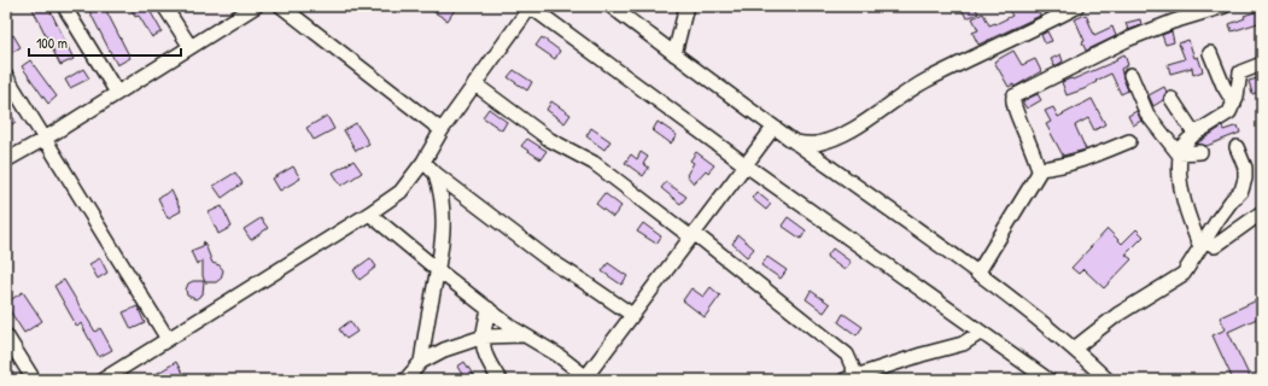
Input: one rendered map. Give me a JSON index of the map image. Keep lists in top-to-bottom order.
{
  "scale_bar": "100 m"
}
